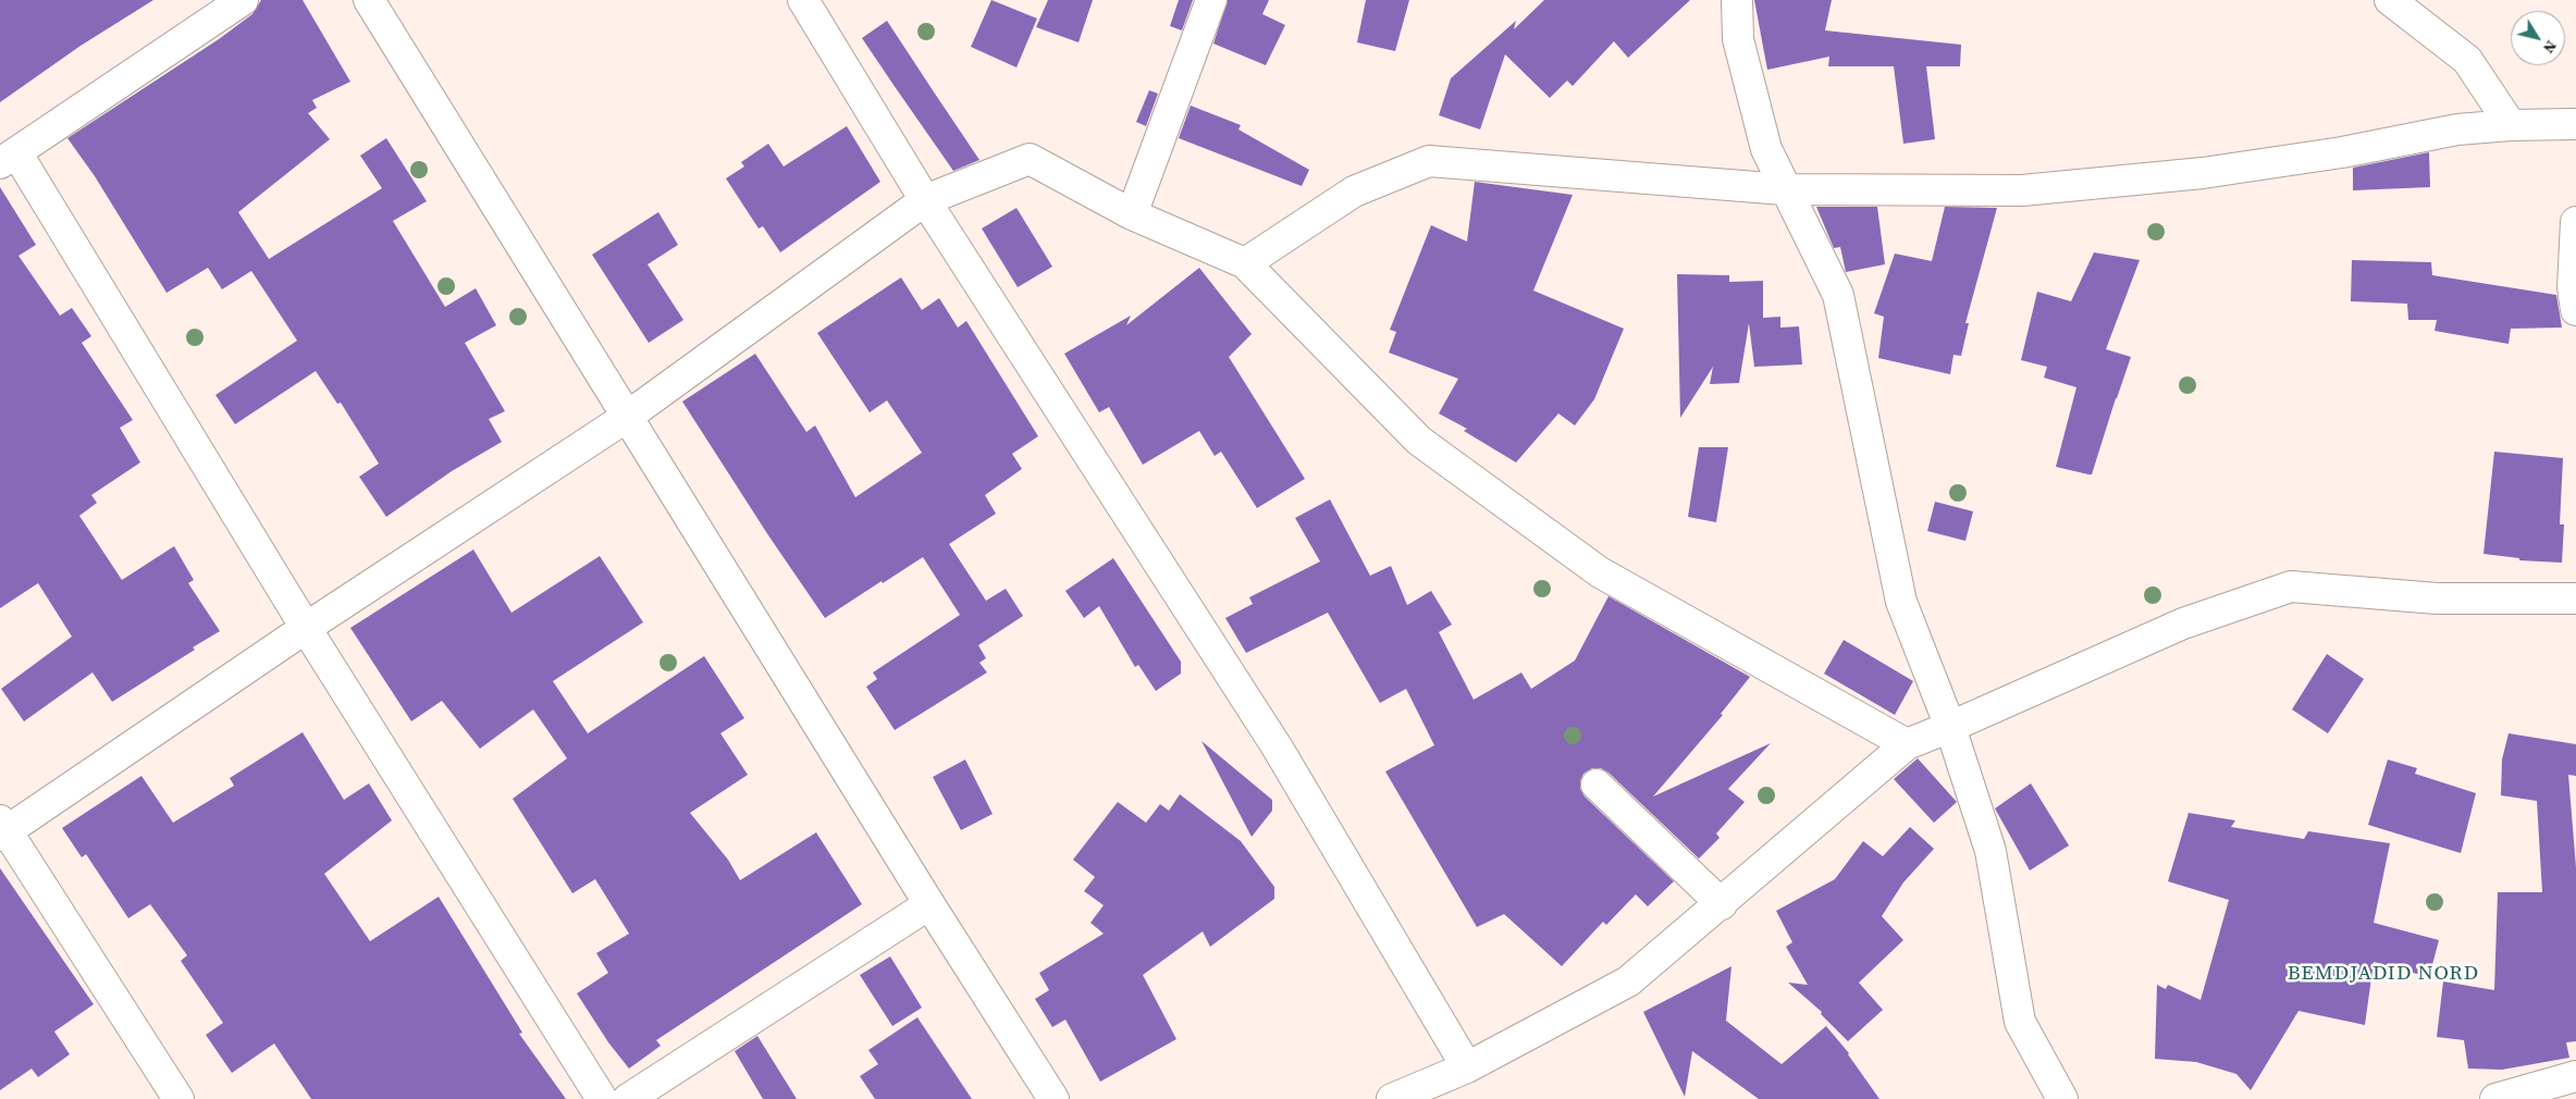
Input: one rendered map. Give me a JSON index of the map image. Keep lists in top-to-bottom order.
{
  "districts": ["BEMDJADID NORD"],
  "north": "bottom right"
}
